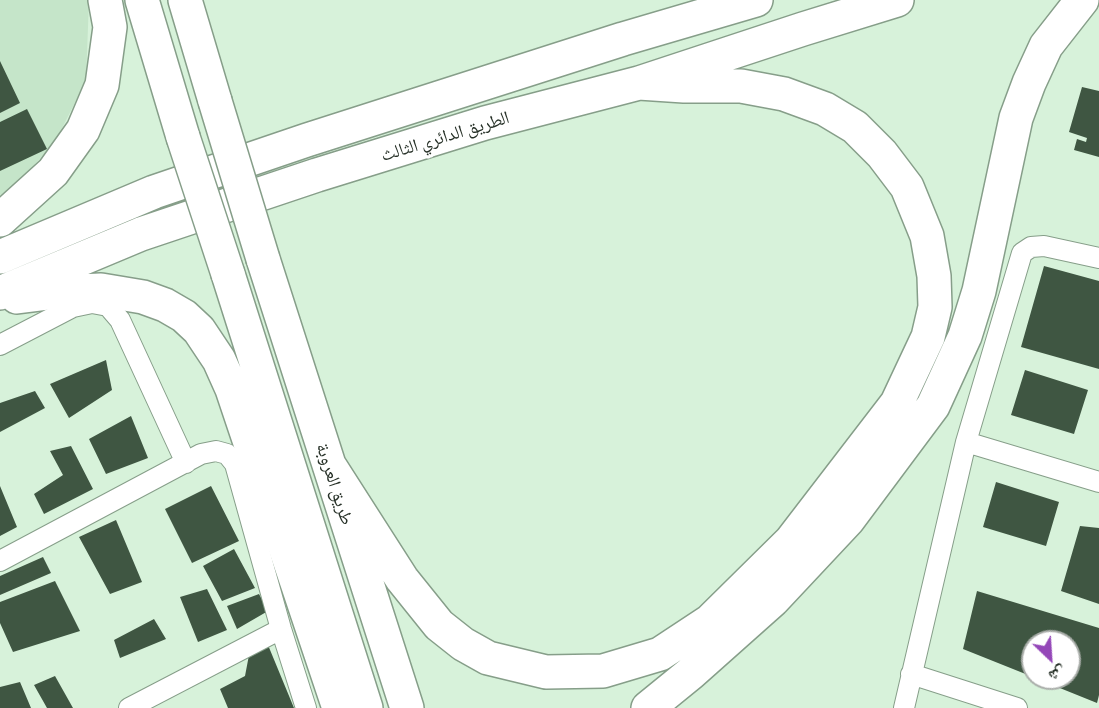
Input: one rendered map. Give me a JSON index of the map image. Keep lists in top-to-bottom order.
{
  "streets": {
    "highway": ["الطريق الدائري الثالث", "طريق العروبة"]
  },
  "north": "bottom right"
}
